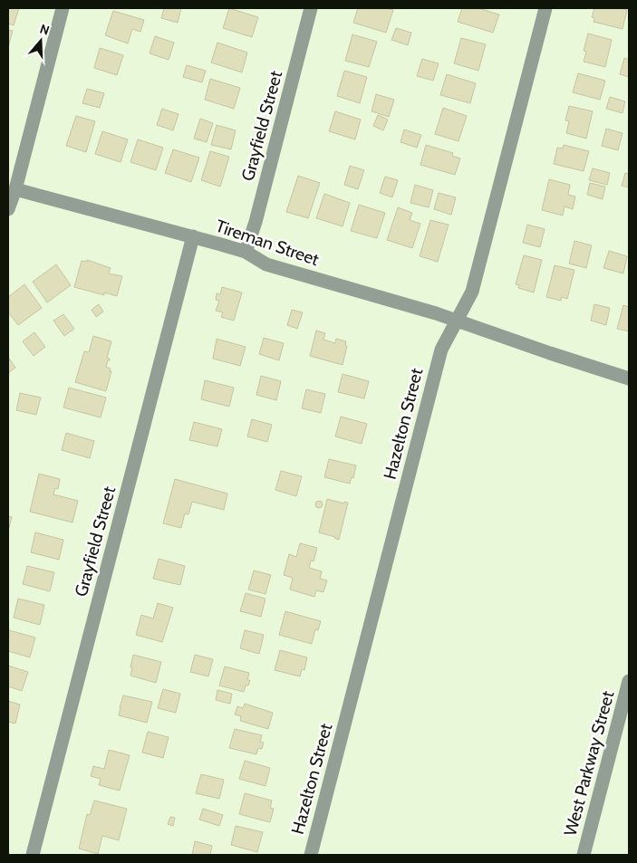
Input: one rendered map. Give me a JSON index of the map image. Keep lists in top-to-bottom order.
{
  "streets": {
    "street": [
      "Grayfield Street",
      "Tireman Street",
      "Hazelton Street",
      "West Parkway Street"
    ]
  },
  "crossings": [
    ["Grayfield Street", "Tireman Street"],
    ["Tireman Street", "Hazelton Street"]
  ],
  "north": "top"
}
